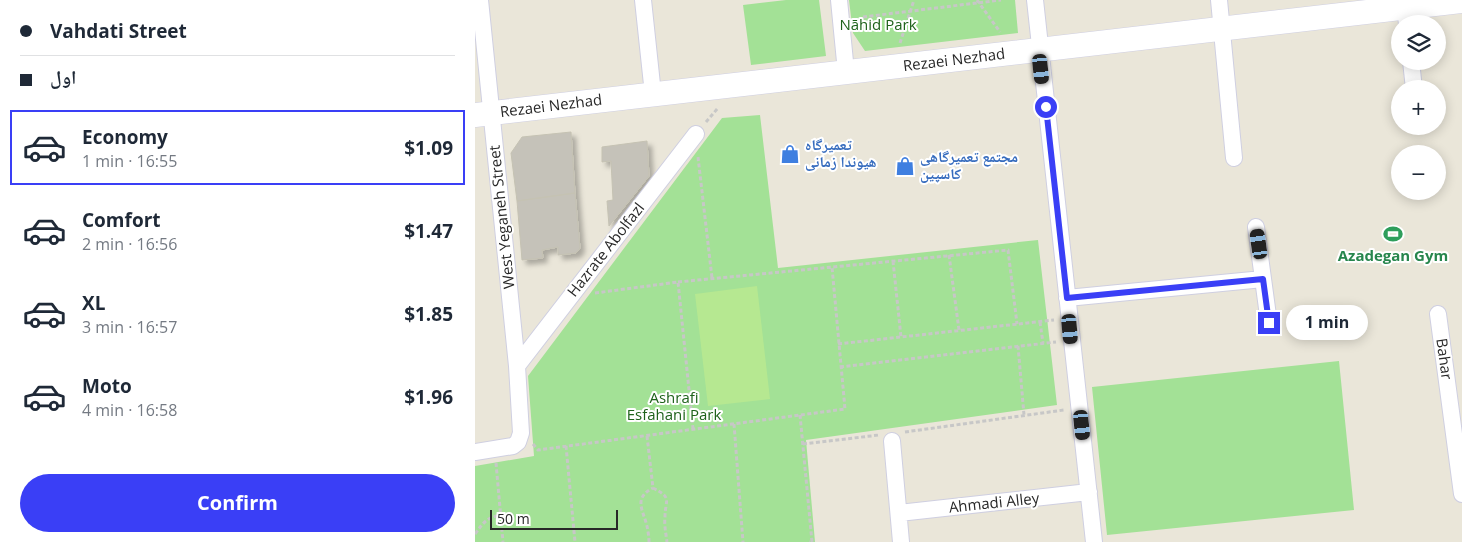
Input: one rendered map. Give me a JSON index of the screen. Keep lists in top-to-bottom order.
{
  "streets": {
    "street": [
      "Rezaei Nezhad",
      "West Yeganeh Street",
      "Hazrate Abolfazl",
      "Bahar",
      "Ahmadi Alley"
    ]
  },
  "crossings": [
    ["Rezaei Nezhad", "West Yeganeh Street"],
    ["West Yeganeh Street", "Hazrate Abolfazl"]
  ],
  "parks": ["Nāhid Park", "Ashrafi Esfahani Park"],
  "places": {
    "shop": ["تعمیرگاه هیوندا زمانی", "مجتمع تعمیرگاهی کاسپین"],
    "sports": ["Azadegan Gym"]
  },
  "scale_bar": "50 m",
  "page": {
    "banner": ["Vahdati Street", "اول"],
    "map_buttons": ["+", "−"],
    "list": [
      {
        "name": "Economy",
        "note": "1 min · 16:55",
        "value": "$1.09"
      },
      {
        "name": "Comfort",
        "note": "2 min · 16:56",
        "value": "$1.47"
      },
      {
        "name": "XL",
        "note": "3 min · 16:57",
        "value": "$1.85"
      },
      {
        "name": "Moto",
        "note": "4 min · 16:58",
        "value": "$1.96"
      }
    ],
    "bubble": "1 min",
    "buttons": "Confirm",
    "scale": "50 m"
  }
}
